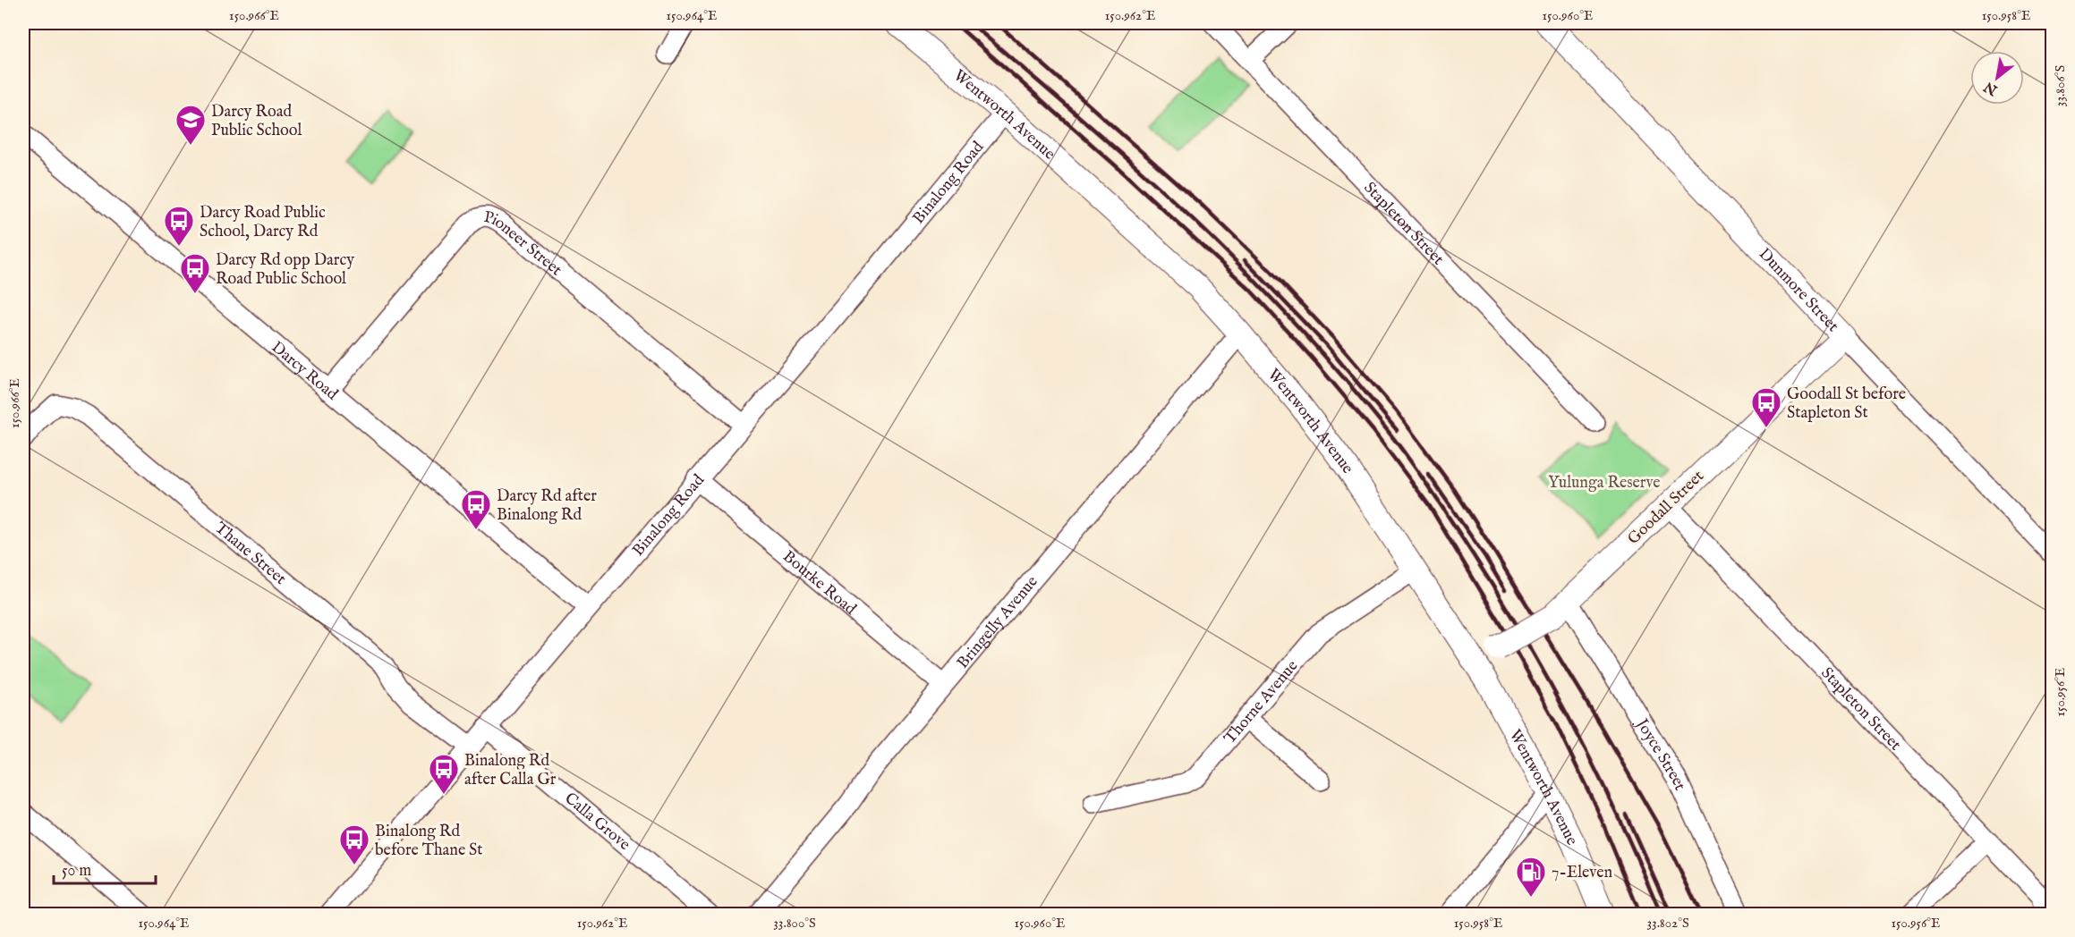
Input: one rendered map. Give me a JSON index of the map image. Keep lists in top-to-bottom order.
{
  "streets": {
    "main road": ["Wentworth Avenue", "Dunmore Street", "Goodall Street"],
    "street": [
      "Binalong Road",
      "Stapleton Street",
      "Pioneer Street",
      "Darcy Road",
      "Thane Street",
      "Bourke Road",
      "Bringelly Avenue",
      "Thorne Avenue",
      "Joyce Street",
      "Calla Grove"
    ]
  },
  "crossings": [
    ["Wentworth Avenue", "Binalong Road"],
    ["Wentworth Avenue", "Goodall Street"],
    ["Wentworth Avenue", "Bringelly Avenue"],
    ["Wentworth Avenue", "Thorne Avenue"],
    ["Binalong Road", "Pioneer Street"],
    ["Binalong Road", "Darcy Road"],
    ["Binalong Road", "Thane Street"],
    ["Binalong Road", "Bourke Road"],
    ["Binalong Road", "Calla Grove"],
    ["Stapleton Street", "Goodall Street"],
    ["Pioneer Street", "Darcy Road"],
    ["Dunmore Street", "Goodall Street"],
    ["Goodall Street", "Joyce Street"],
    ["Bourke Road", "Bringelly Avenue"]
  ],
  "parks": ["Yulunga Reserve"],
  "places": {
    "school or university": ["Darcy Road Public School"],
    "bus stop": [
      "Darcy Road Public School, Darcy Rd",
      "Darcy Rd opp Darcy Road Public School",
      "Goodall St before Stapleton St",
      "Darcy Rd after Binalong Rd",
      "Binalong Rd after Calla Gr",
      "Binalong Rd before Thane St"
    ],
    "fuel station": ["7-Eleven"]
  },
  "scale_bar": "50 m",
  "north": "bottom left",
  "coordinates": [
    "150.966°E",
    "150.964°E",
    "150.962°E",
    "150.960°E",
    "150.958°E",
    "33.806°S",
    "150.956°E",
    "33.800°S",
    "33.802°S"
  ]
}
